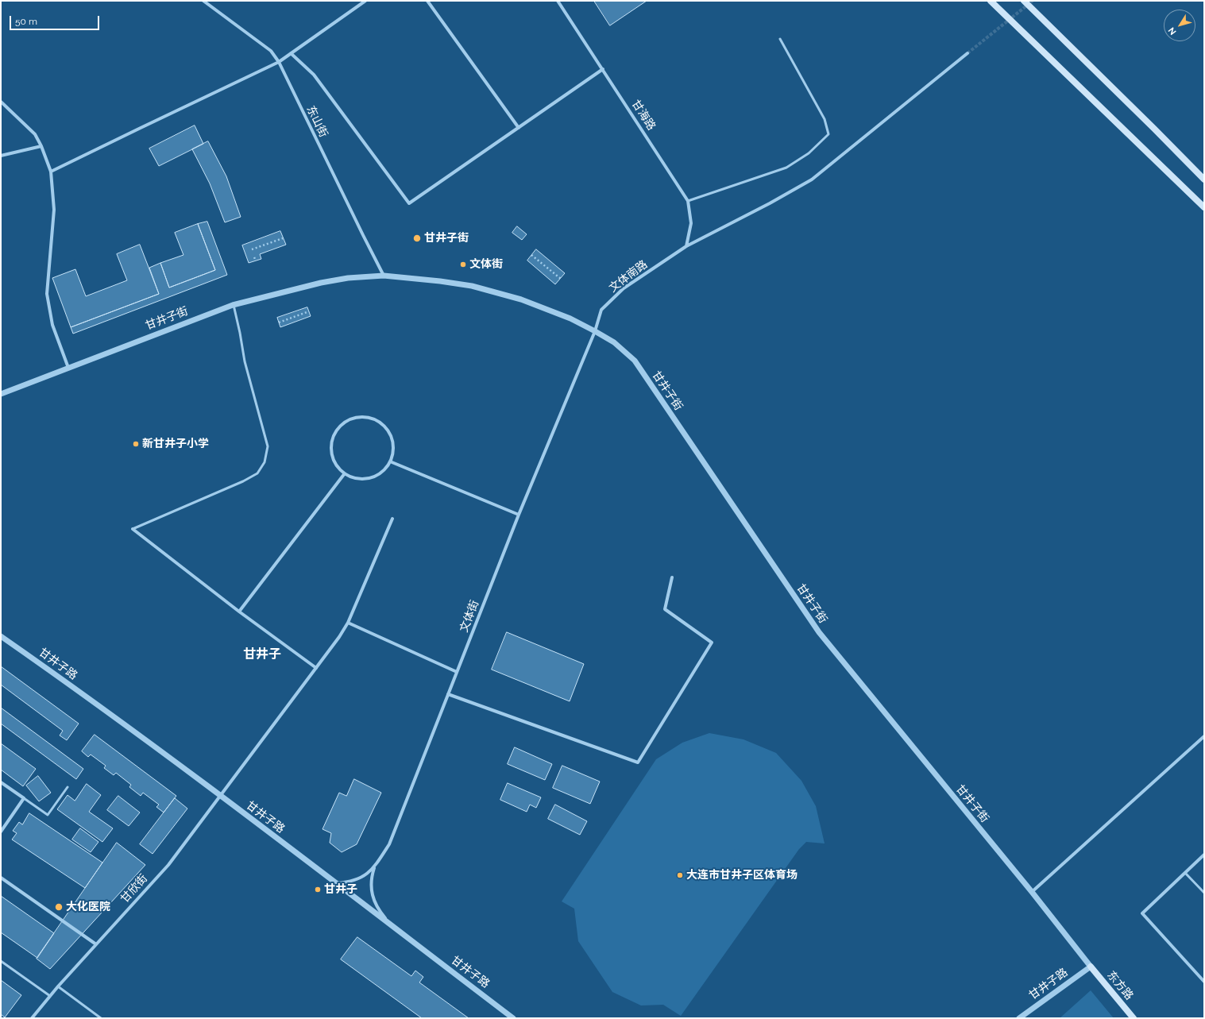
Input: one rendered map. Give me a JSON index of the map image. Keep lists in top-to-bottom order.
{
  "streets": {
    "main road": ["东方路"],
    "street": [
      "甘海路",
      "东山街",
      "文体南路",
      "甘井子街",
      "文体街",
      "甘井子路",
      "甘欣街"
    ]
  },
  "crossings": [
    ["甘海路", "文体南路"],
    ["东山街", "甘井子街"],
    ["文体南路", "甘井子街"],
    ["文体南路", "文体街"],
    ["甘井子街", "文体街"],
    ["甘井子街", "甘井子路"],
    ["甘井子街", "东方路"],
    ["文体街", "甘井子路"],
    ["甘井子路", "甘欣街"],
    ["甘井子路", "东方路"]
  ],
  "districts": ["甘井子"],
  "places": [
    "甘井子街",
    "文体街",
    "新甘井子小学",
    "大连市甘井子区体育场",
    "甘井子",
    "大化医院"
  ],
  "scale_bar": "50 m",
  "north": "bottom left"
}
